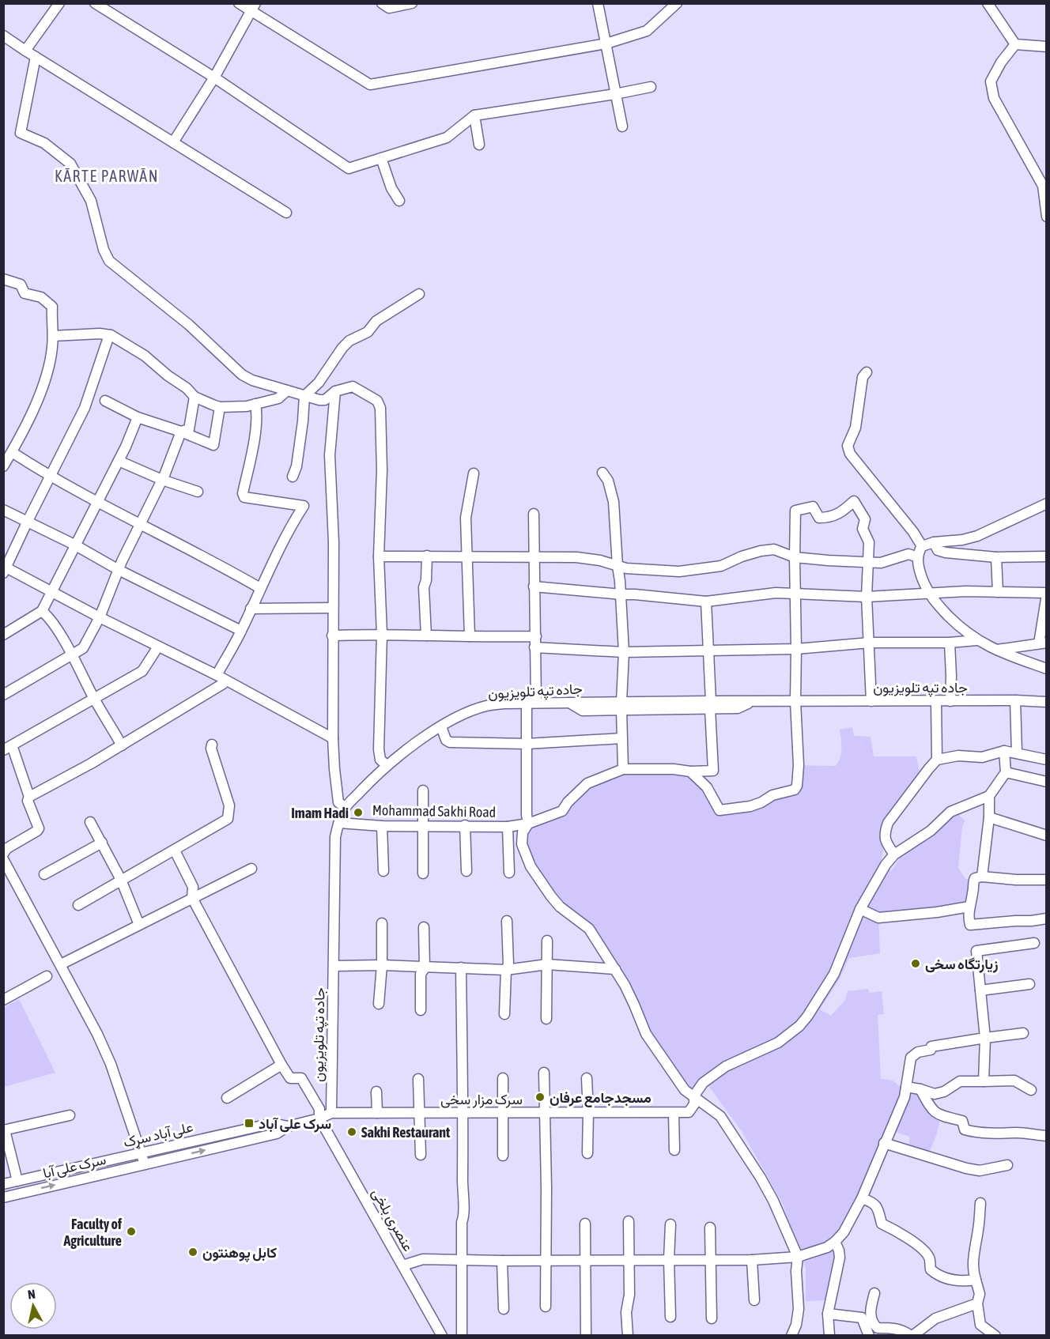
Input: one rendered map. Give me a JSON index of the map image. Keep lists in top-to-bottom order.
{
  "streets": {
    "street": [
      "جاده تپه تلویزیون",
      "Mohammad Sakhi Road",
      "سرک مزار سخی",
      "علی آباد سړک",
      "سرک علی آبا",
      "عنصری بلخی"
    ]
  },
  "crossings": [
    ["جاده تپه تلویزیون", "Mohammad Sakhi Road"],
    ["جاده تپه تلویزیون", "سرک مزار سخی"],
    ["جاده تپه تلویزیون", "علی آباد سړک"],
    ["سرک مزار سخی", "علی آباد سړک"],
    ["علی آباد سړک", "سرک علی آبا"],
    ["علی آباد سړک", "عنصری بلخی"]
  ],
  "districts": ["KĀRTE PARWĀN"],
  "places": {
    "other": [
      "Imam Hadi",
      "زیارتگاه سخی",
      "مسجدجامع عرفان",
      "Sakhi Restaurant",
      "Faculty of Agriculture",
      "کابل پوهنتون"
    ],
    "transit": ["سرک علی آباد"]
  },
  "north": "top"
}
